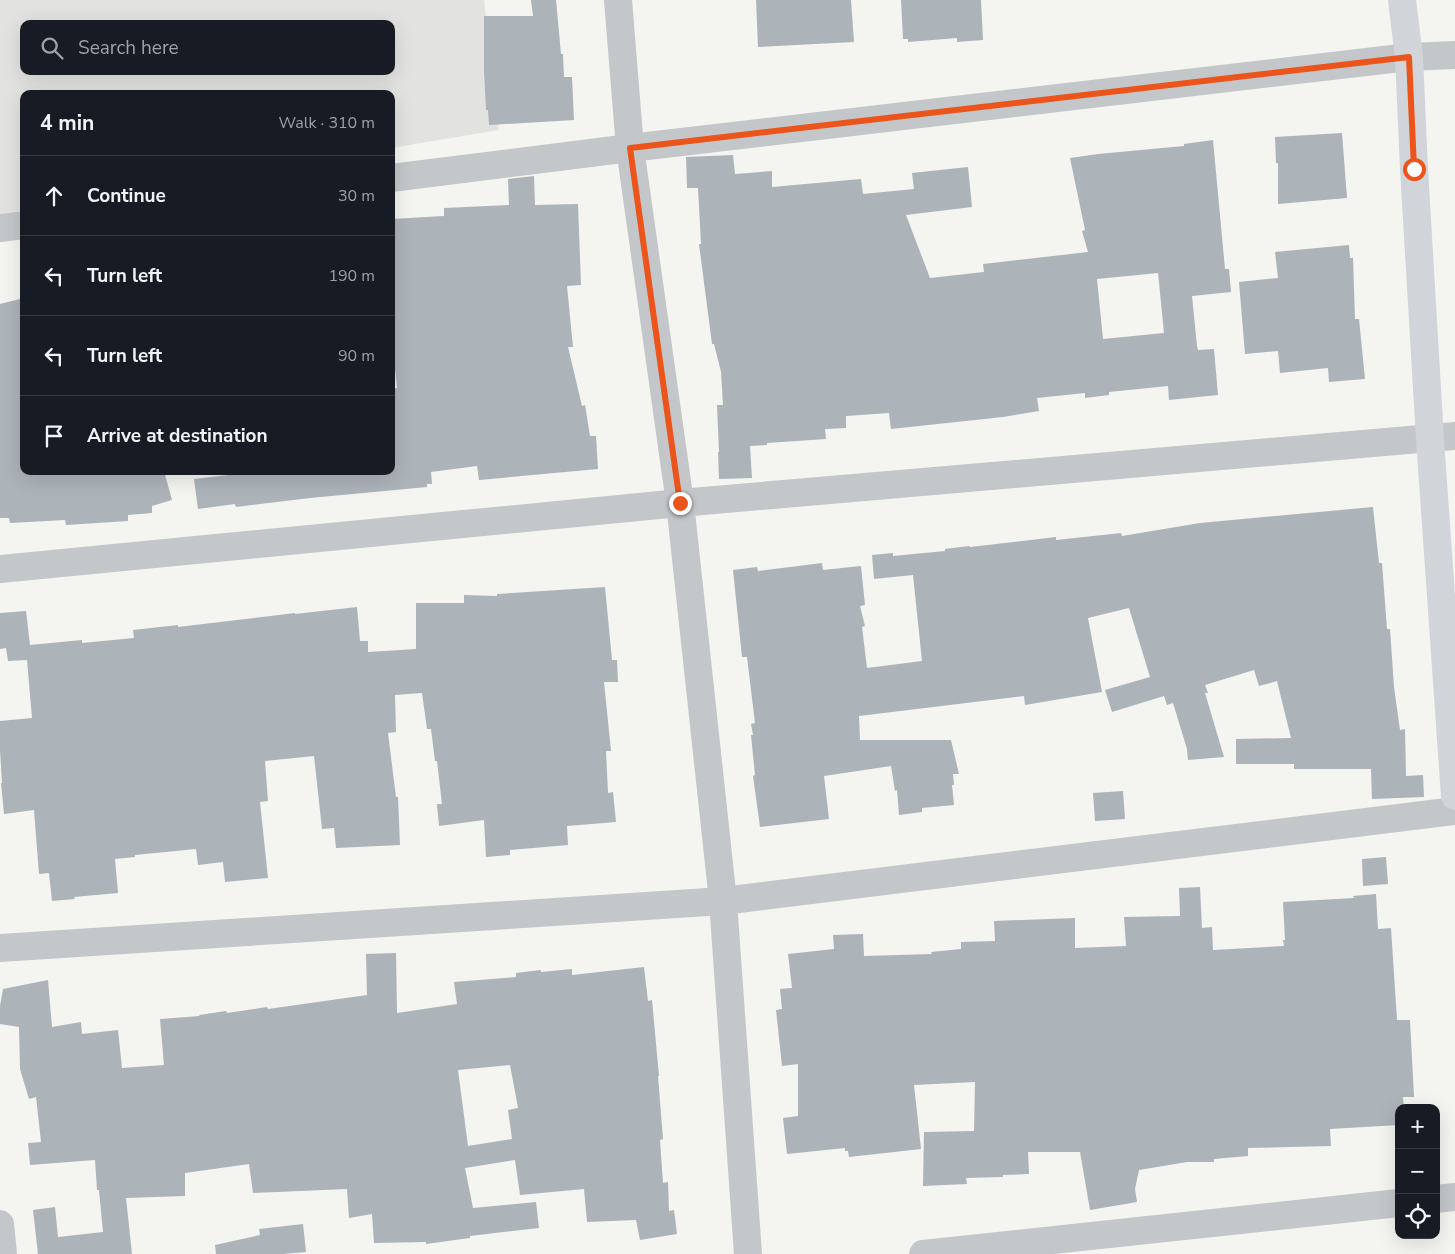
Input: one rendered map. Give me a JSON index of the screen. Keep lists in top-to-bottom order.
{
  "page": {
    "search": "Search here",
    "heading": ["4 min", "Walk · 310 m"],
    "list": [
      ["Continue", "30 m"],
      ["Turn left", "190 m"],
      ["Turn left", "90 m"],
      "Arrive at destination"
    ],
    "map_buttons": ["+", "−"]
  }
}
